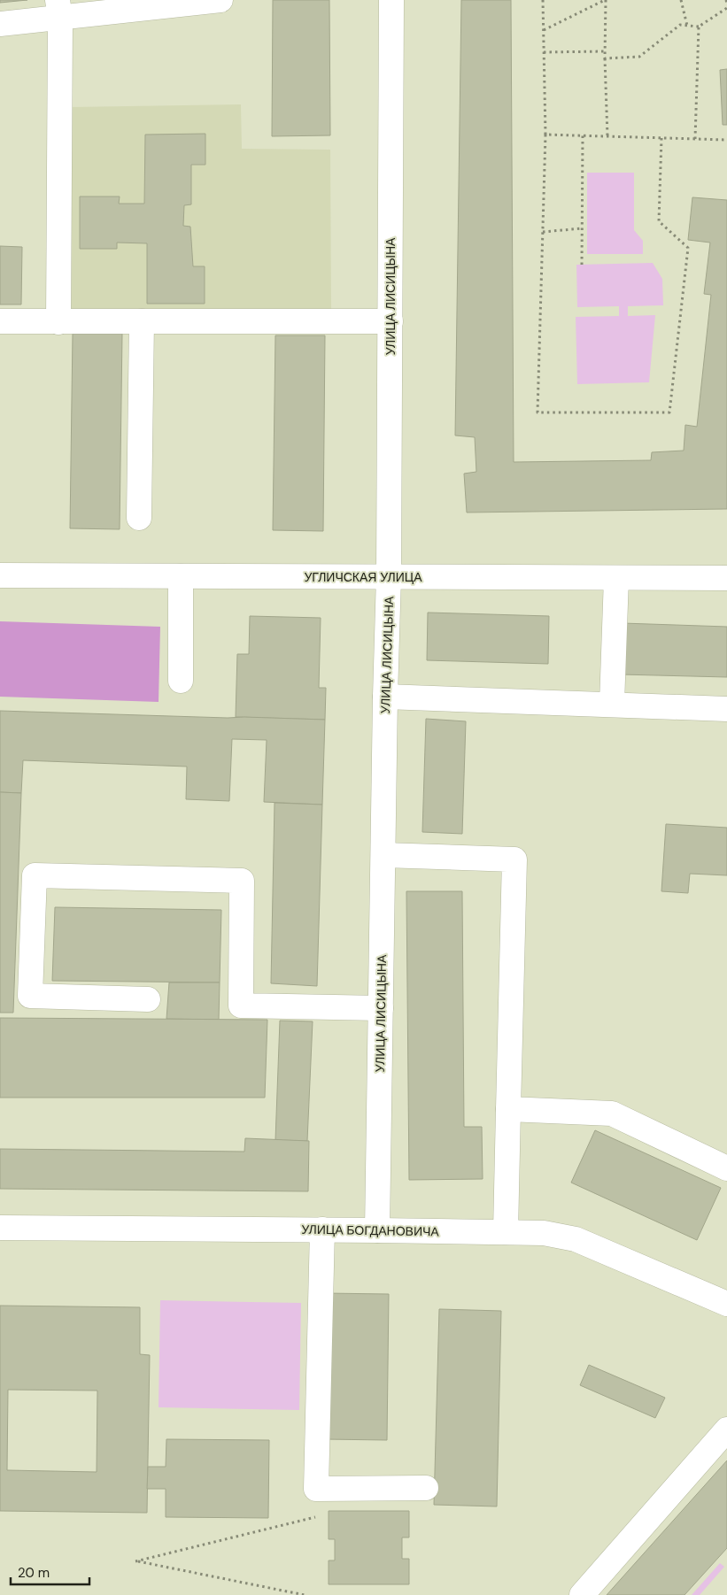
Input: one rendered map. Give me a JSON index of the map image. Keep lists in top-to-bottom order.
{
  "streets": {
    "street": ["УЛИЦА ЛИСИЦЫНА", "УГЛИЧСКАЯ УЛИЦА", "УЛИЦА БОГДАНОВИЧА"]
  },
  "crossings": [
    ["УЛИЦА ЛИСИЦЫНА", "УГЛИЧСКАЯ УЛИЦА"],
    ["УЛИЦА ЛИСИЦЫНА", "УЛИЦА БОГДАНОВИЧА"]
  ],
  "scale_bar": "20 m"
}
